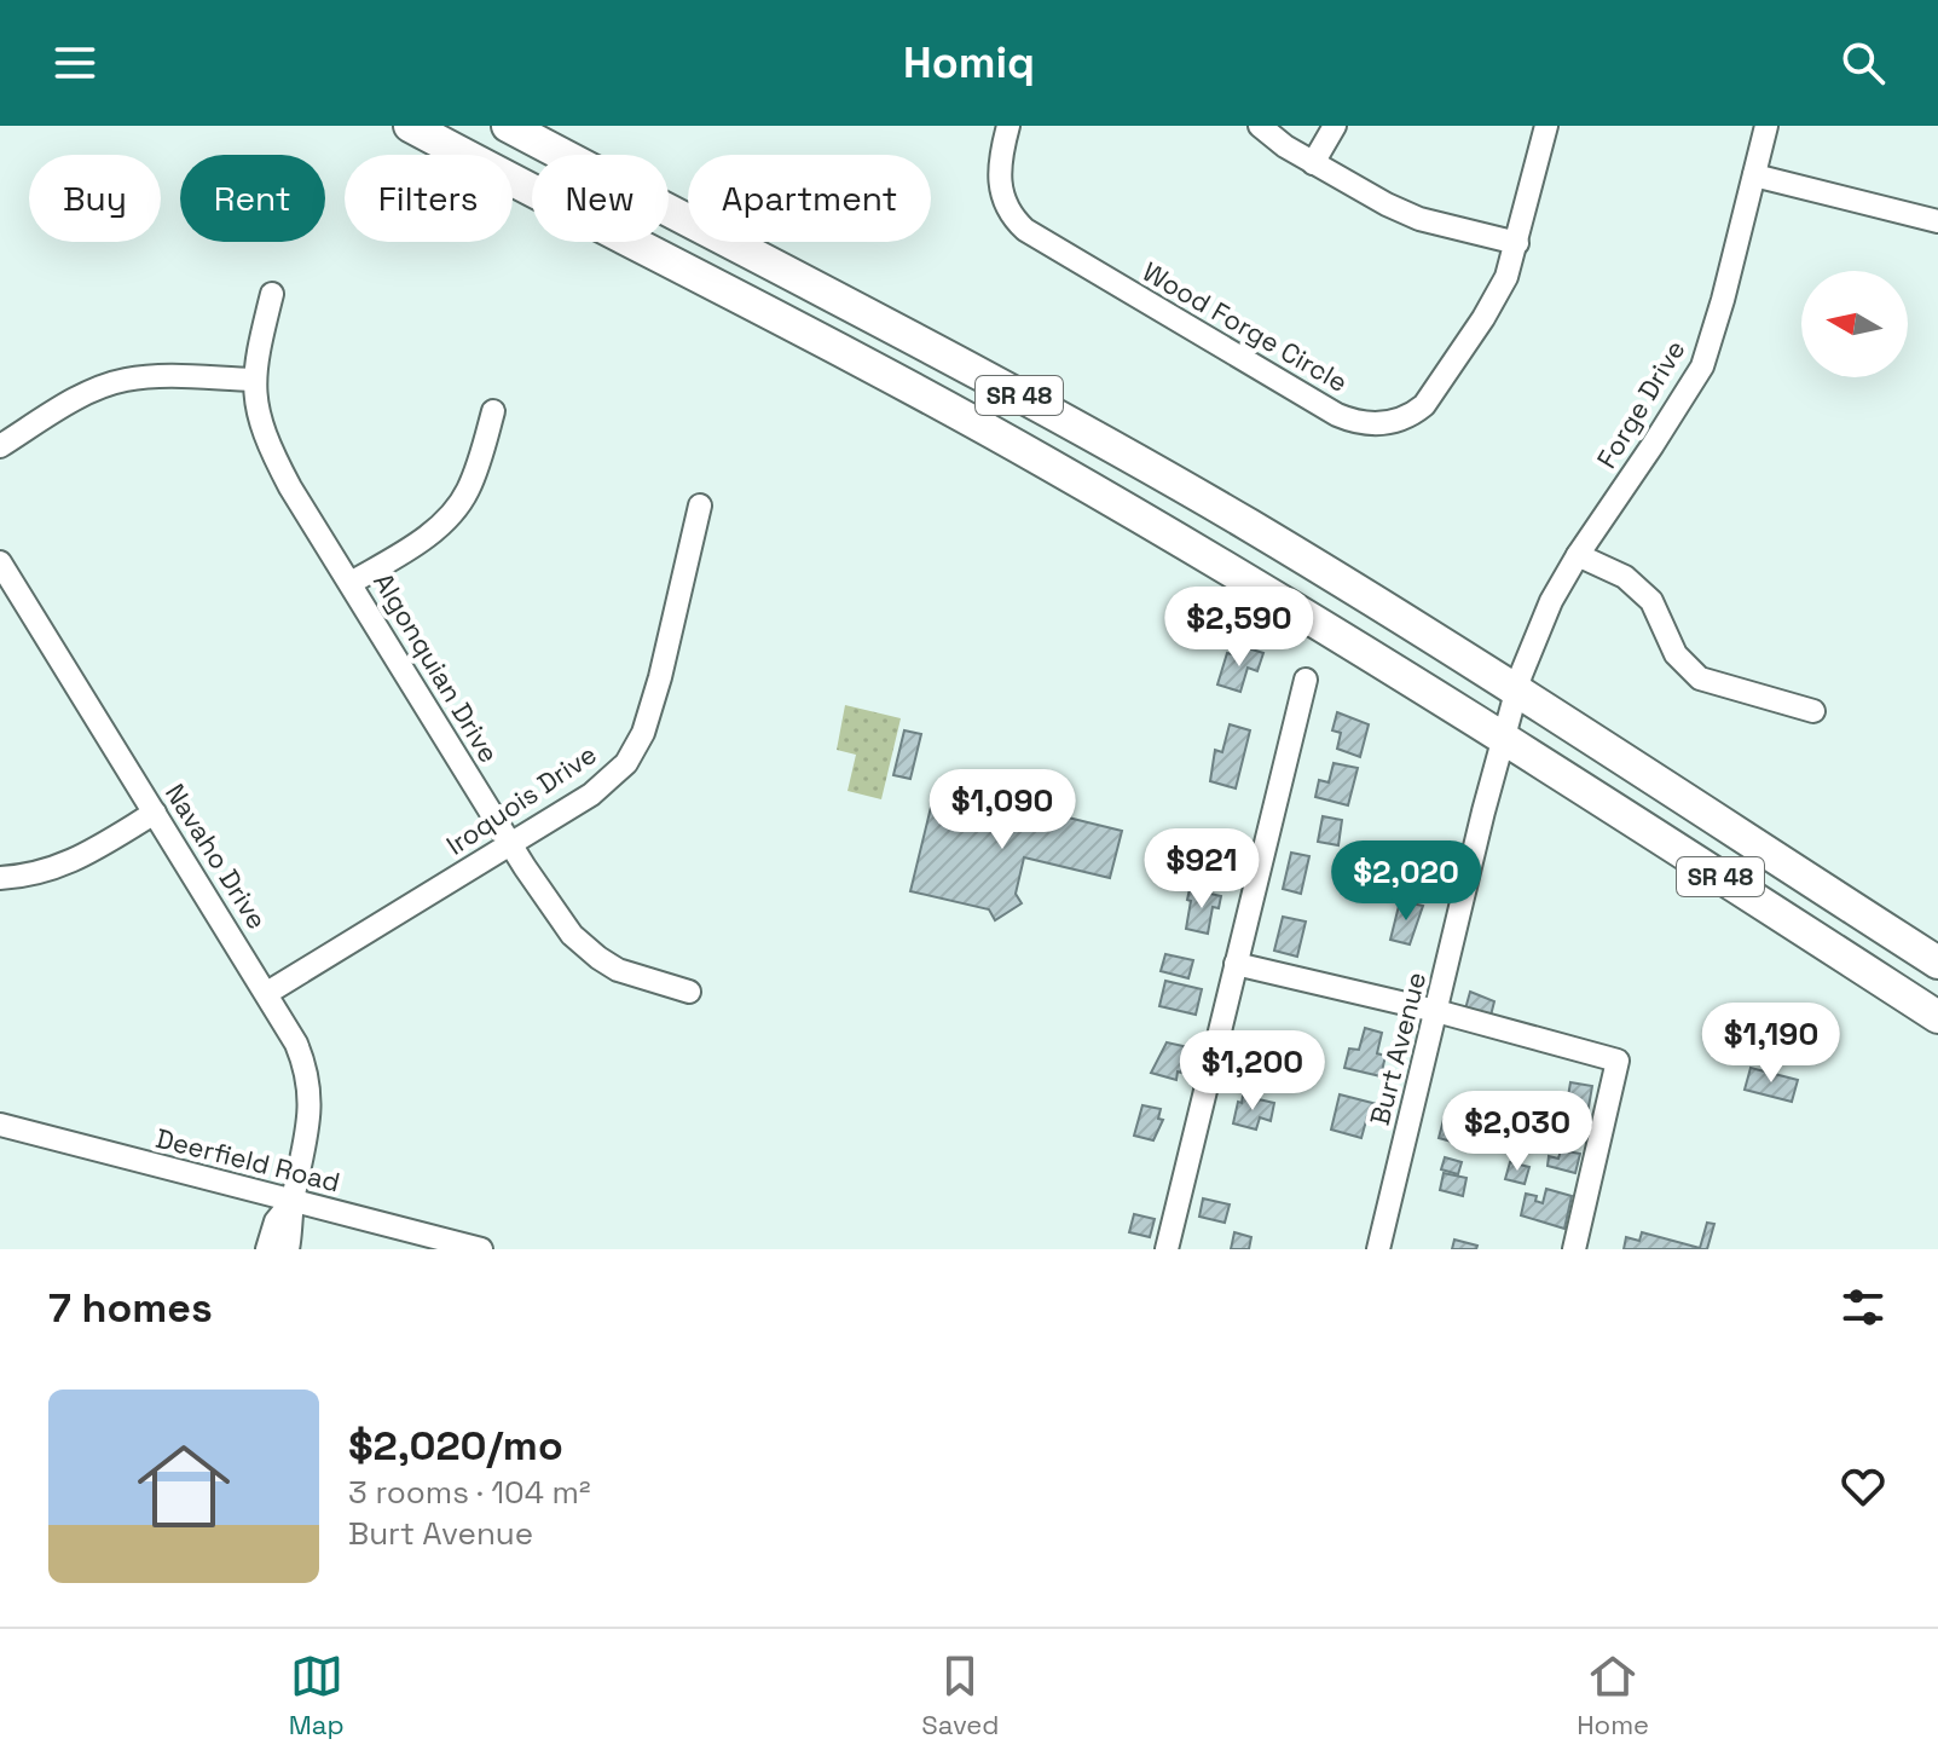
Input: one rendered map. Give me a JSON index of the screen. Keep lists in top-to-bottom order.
{
  "streets": {
    "highway": ["SR 48"],
    "street": [
      "Wood Forge Circle",
      "Forge Drive",
      "Algonquian Drive",
      "Iroquois Drive",
      "Navaho Drive",
      "Burt Avenue",
      "Deerfield Road"
    ]
  },
  "crossings": [
    ["SR 48", "Forge Drive"],
    ["SR 48", "Burt Avenue"],
    ["Forge Drive", "Burt Avenue"],
    ["Algonquian Drive", "Iroquois Drive"],
    ["Iroquois Drive", "Navaho Drive"],
    ["Navaho Drive", "Deerfield Road"]
  ],
  "north": "left",
  "page": {
    "header": "Homiq",
    "chip": [
      "Buy",
      "Rent",
      "Filters",
      "New",
      "Apartment"
    ],
    "price": [
      "$2,590",
      "$1,090",
      "$921",
      "$2,020",
      "$1,190",
      "$1,200",
      "$2,030"
    ],
    "heading": "7 homes",
    "list": [
      {
        "name": "$2,020/mo",
        "note": "3 rooms · 104 m² · Burt Avenue"
      }
    ],
    "tabs": ["Map", "Saved", "Home"]
  }
}
